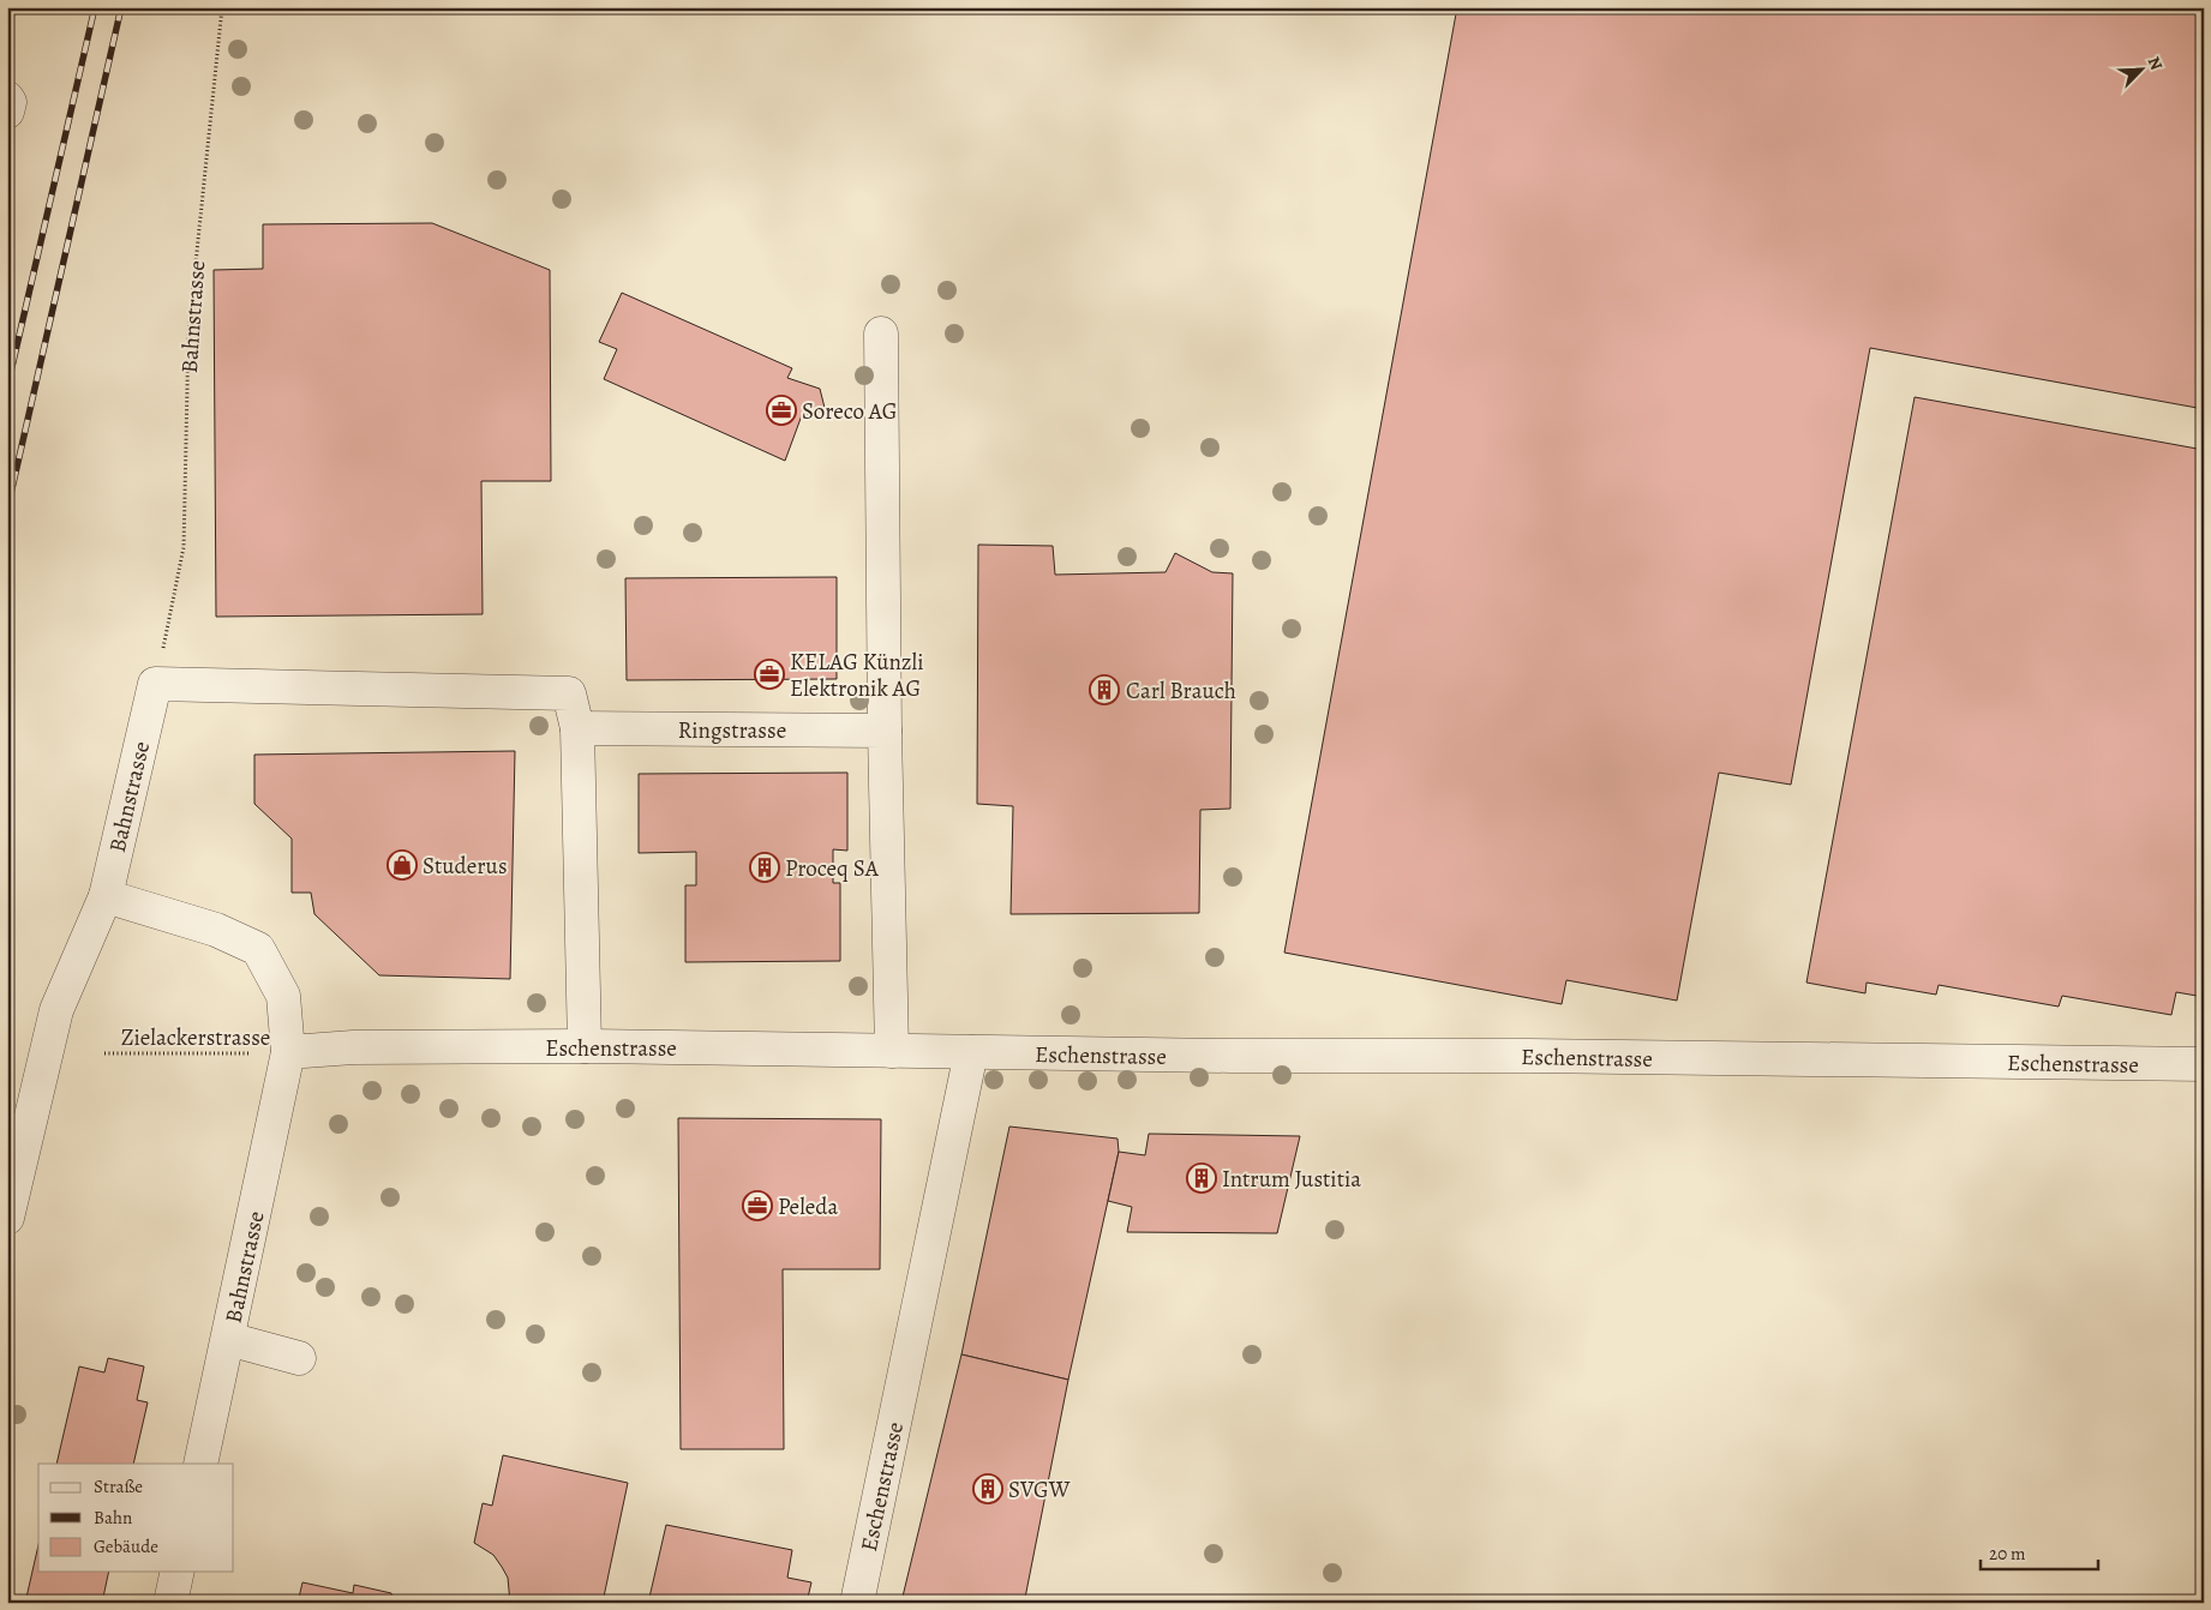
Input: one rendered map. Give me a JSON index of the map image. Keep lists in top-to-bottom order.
{
  "streets": {
    "street": ["Bahnstrasse", "Ringstrasse", "Eschenstrasse"],
    "path": ["Zielackerstrasse"]
  },
  "crossings": [
    ["Bahnstrasse", "Zielackerstrasse"],
    ["Bahnstrasse", "Eschenstrasse"],
    ["Zielackerstrasse", "Eschenstrasse"]
  ],
  "places": {
    "office": ["Soreco AG", "KELAG Künzli Elektronik AG", "Peleda"],
    "building": [
      "Carl Brauch",
      "Proceq SA",
      "Intrum Justitia",
      "SVGW"
    ],
    "shop": ["Studerus"]
  },
  "legend": ["Straße", "Bahn", "Gebäude"],
  "scale_bar": "20 m",
  "north": "top right"
}
